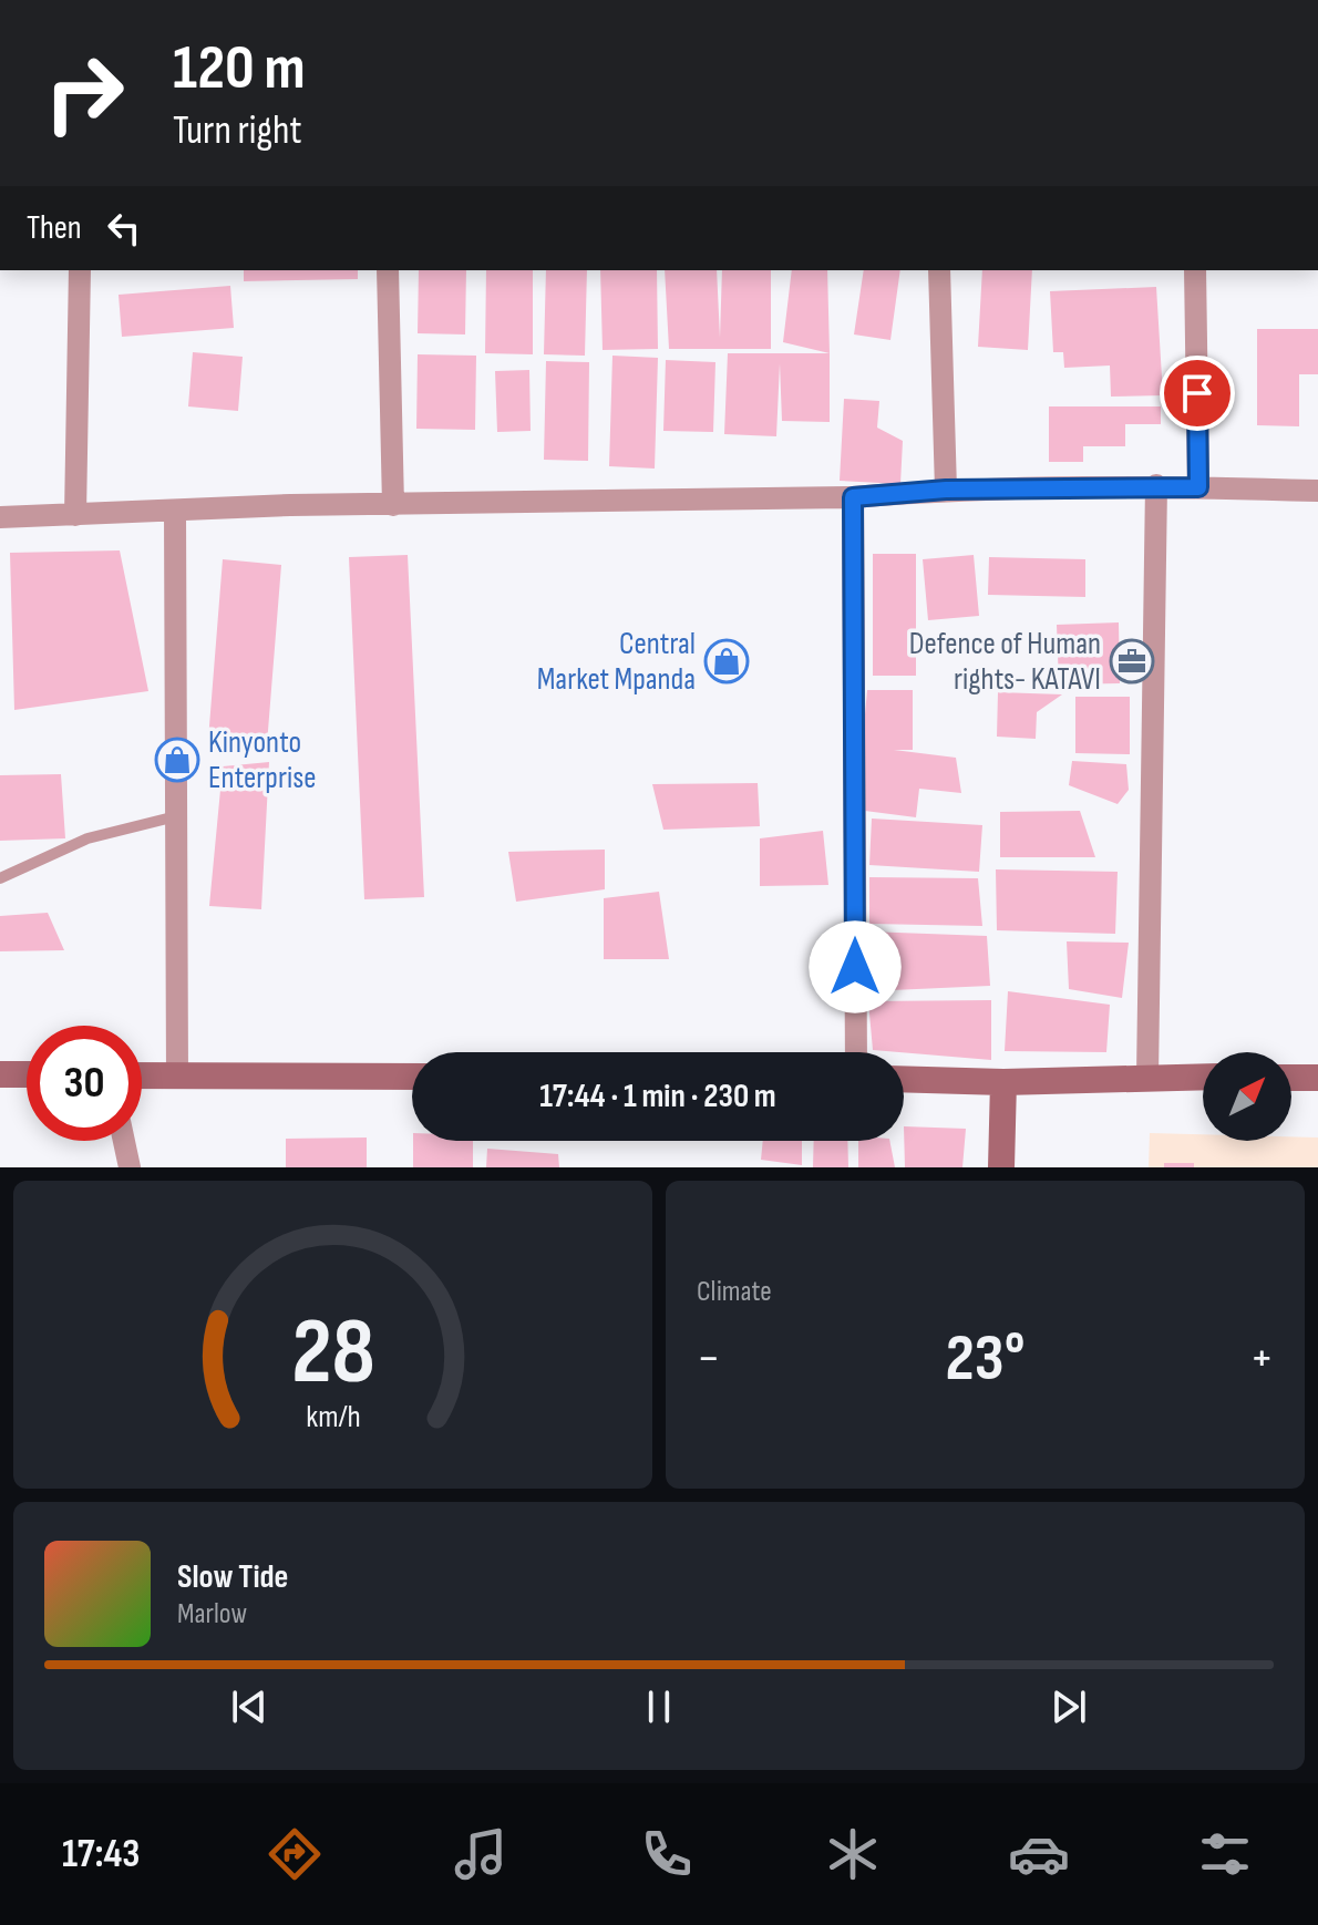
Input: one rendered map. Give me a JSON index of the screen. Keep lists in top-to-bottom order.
{
  "places": {
    "shop": ["Central Market Mpanda", "Kinyonto Enterprise"],
    "office": ["Defence of Human rights- KATAVI"]
  },
  "north": "top right",
  "page": {
    "turn": ["120 m", "Turn right"],
    "then": "Then",
    "limit": "30",
    "trip": "17:44 · 1 min · 230 m",
    "tile": "Climate",
    "heat": ["−", "23°", "+"],
    "song": ["Slow Tide", "Marlow"],
    "tabs": "17:43",
    "gauge": ["28", "km/h"]
  }
}
